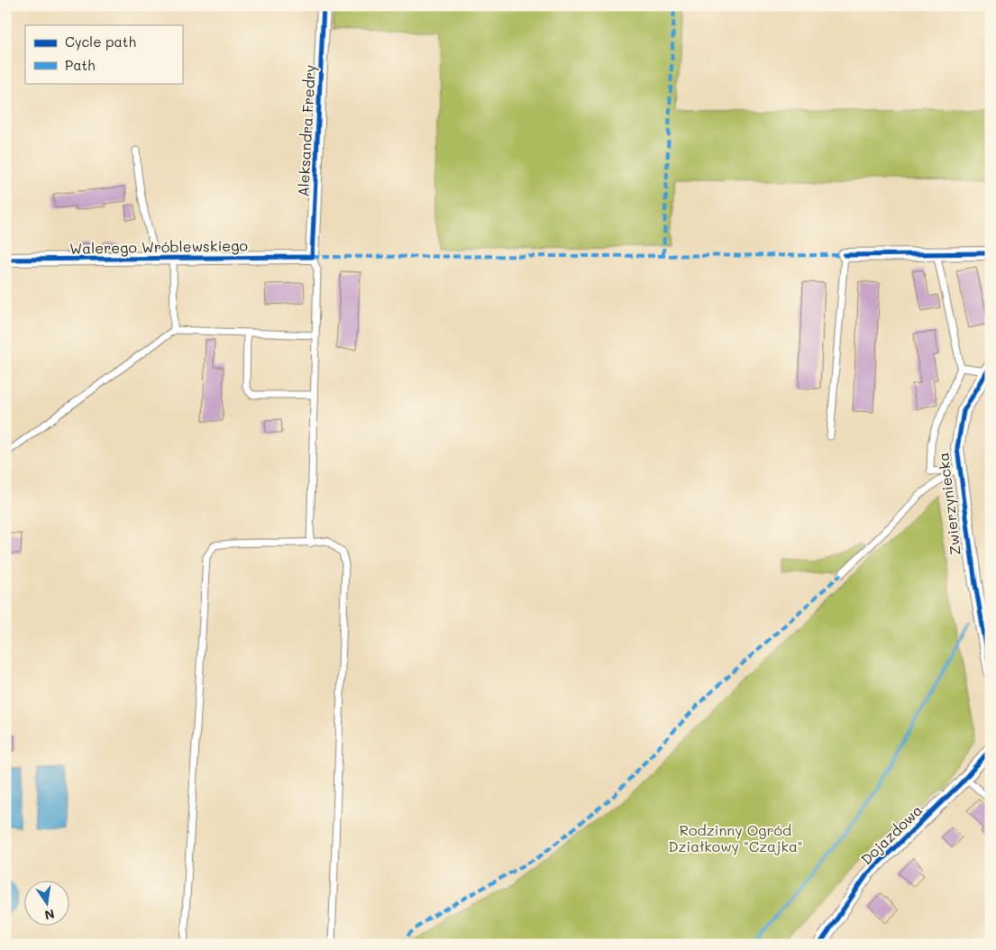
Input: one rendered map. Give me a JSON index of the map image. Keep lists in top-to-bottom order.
{
  "streets": {
    "street": [
      "Aleksandra Fredry",
      "Walerego Wróblewskiego",
      "Zwierzyniecka",
      "Dojazdowa"
    ]
  },
  "crossings": [
    ["Aleksandra Fredry", "Walerego Wróblewskiego"]
  ],
  "parks": ["Rodzinny Ogród Działkowy \"Czajka\""],
  "legend": ["Cycle path", "Path"],
  "north": "bottom"
}
